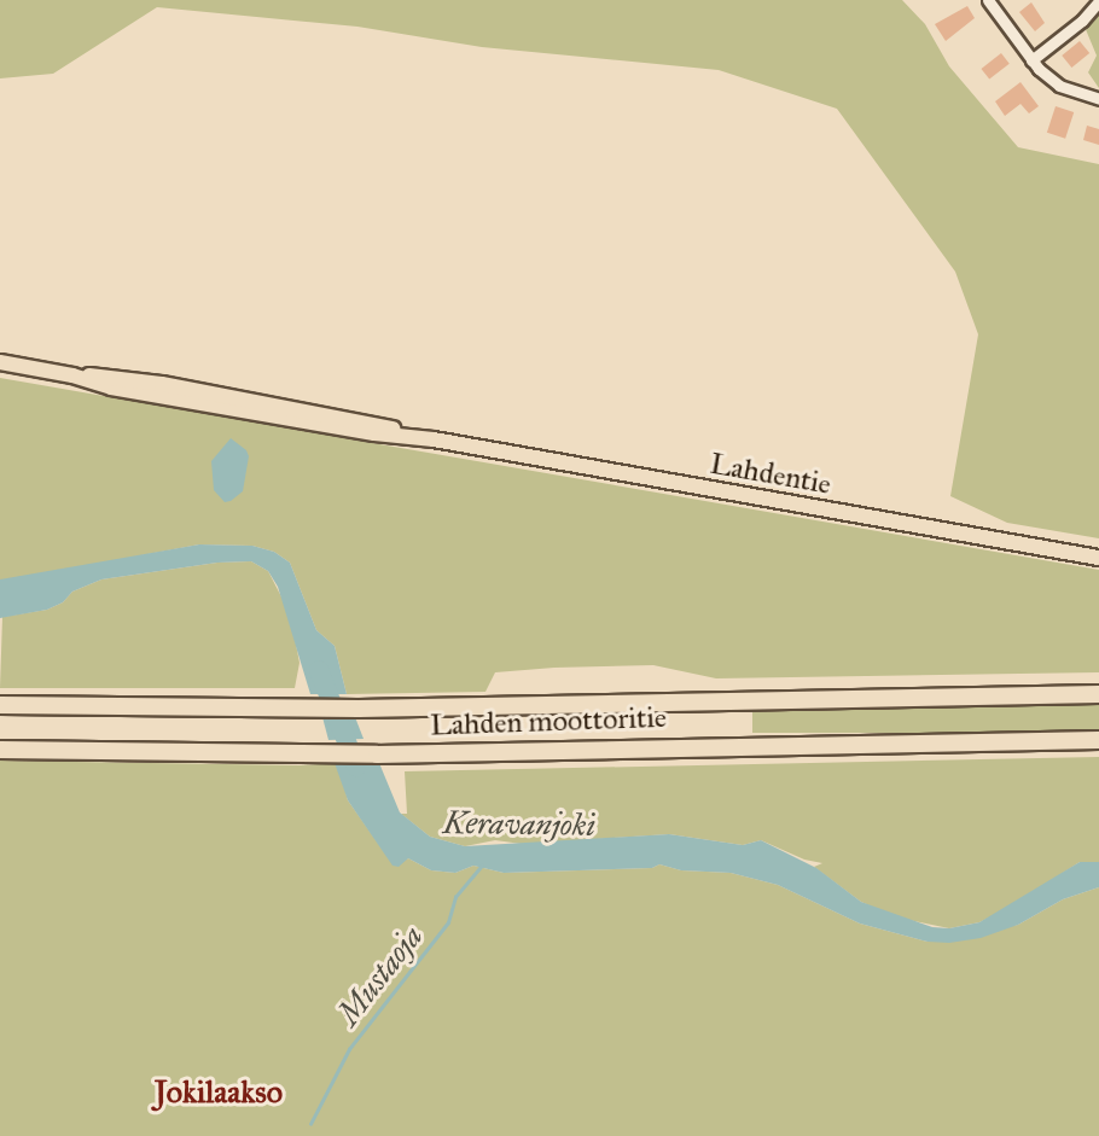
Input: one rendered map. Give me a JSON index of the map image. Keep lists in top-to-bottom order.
{
  "streets": {
    "highway": ["Lahden moottoritie"],
    "main road": ["Lahdentie"]
  },
  "districts": ["Jokilaakso"],
  "water": ["Keravanjoki", "Mustaoja"]
}
